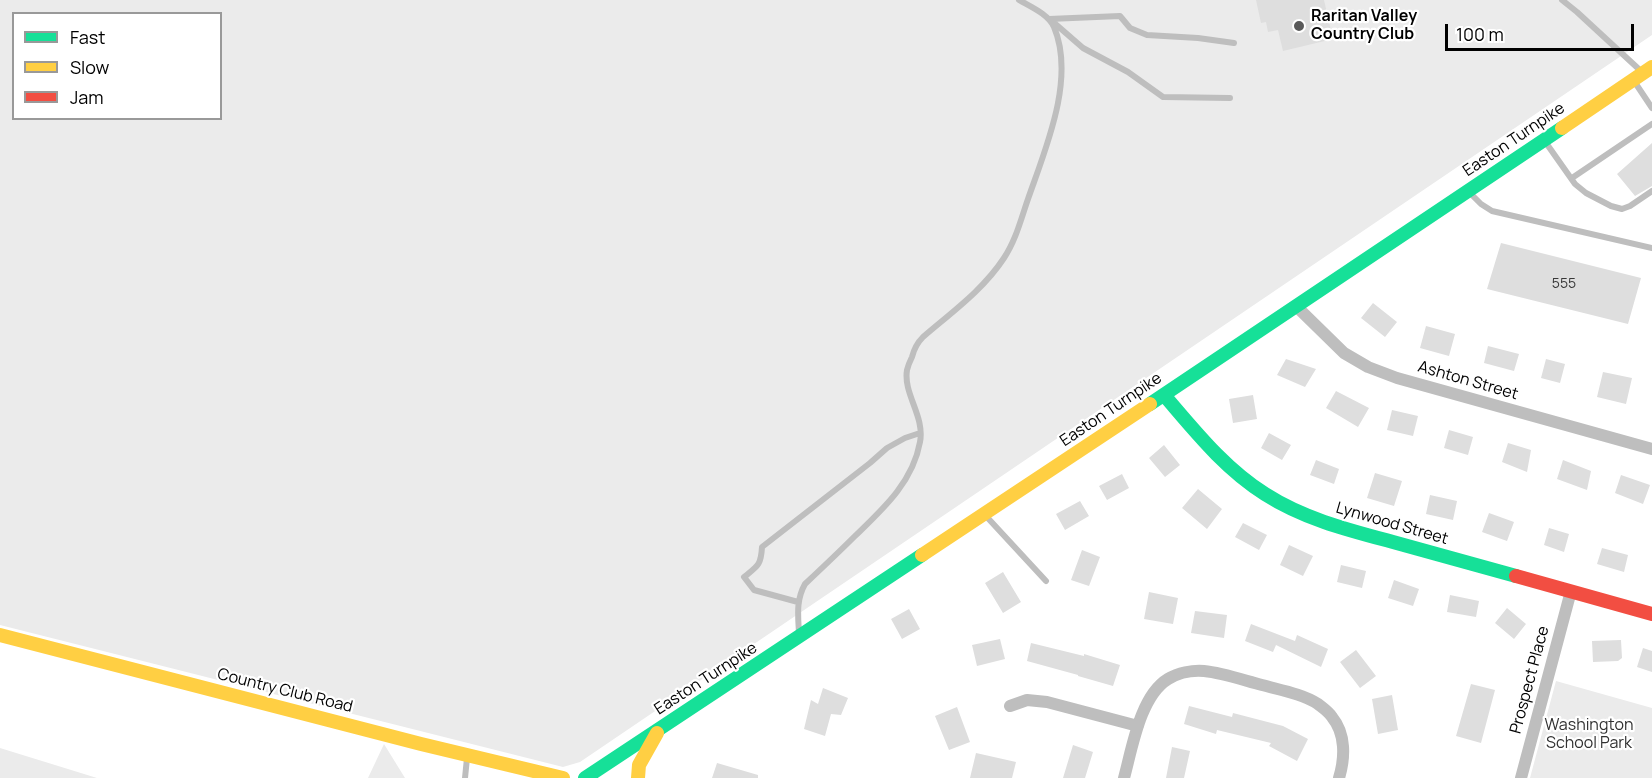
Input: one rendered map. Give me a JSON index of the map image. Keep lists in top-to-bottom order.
{
  "streets": {
    "main road": ["Easton Turnpike", "Lynwood Street", "Country Club Road"],
    "street": ["Ashton Street", "Prospect Place"]
  },
  "crossings": [
    ["Easton Turnpike", "Ashton Street"],
    ["Easton Turnpike", "Lynwood Street"],
    ["Lynwood Street", "Prospect Place"]
  ],
  "parks": ["Washington School Park"],
  "places": ["Raritan Valley Country Club"],
  "house_numbers": ["555"],
  "legend": ["Fast", "Slow", "Jam"],
  "scale_bar": "100 m"
}
